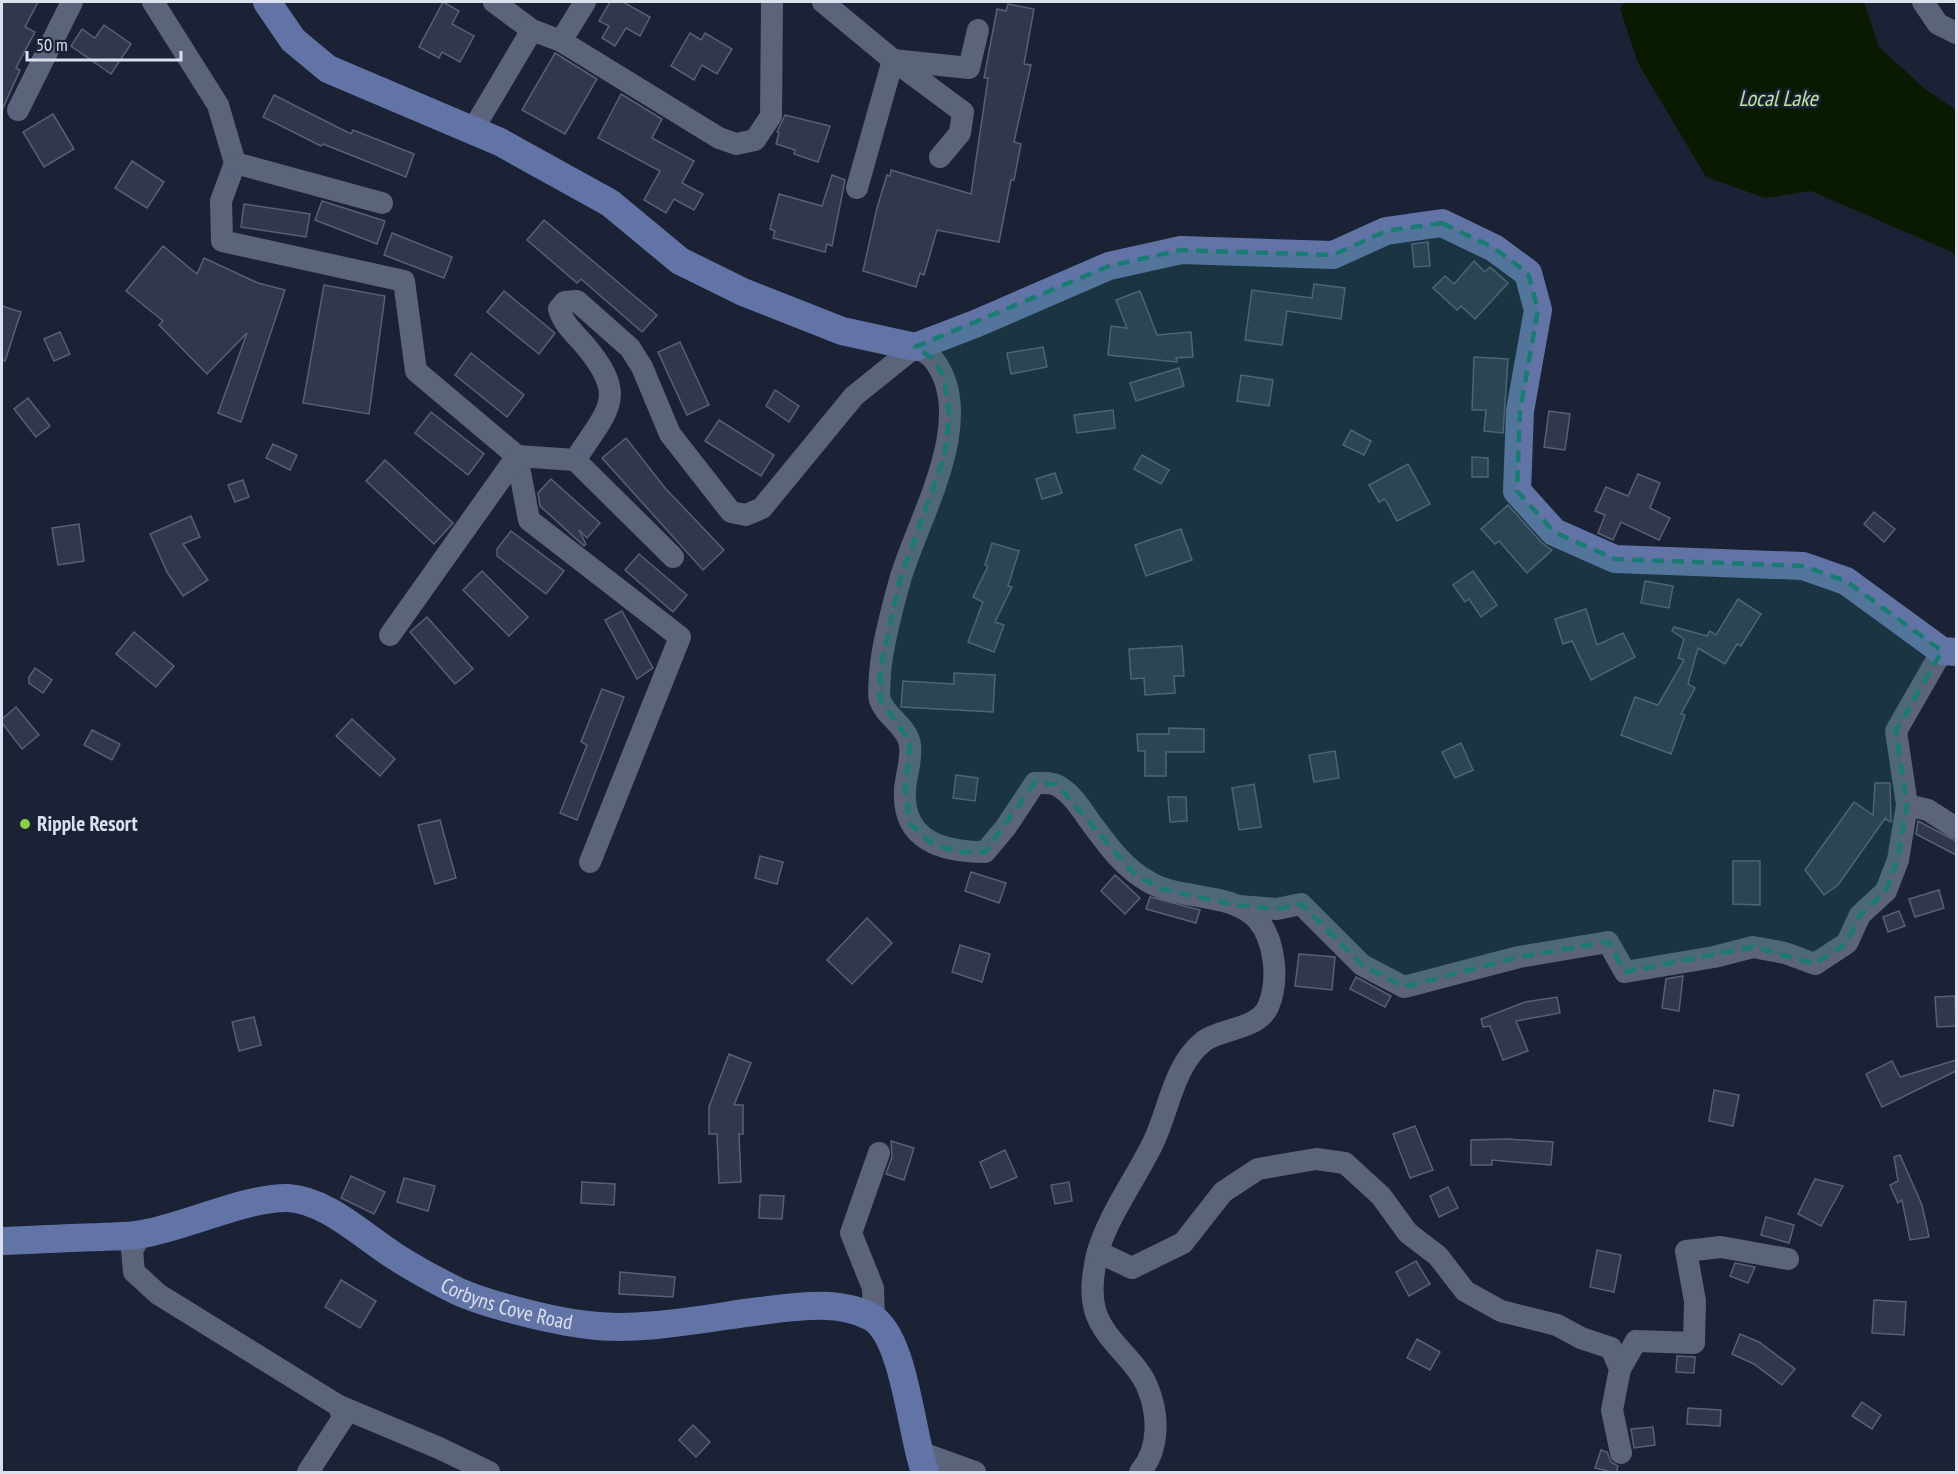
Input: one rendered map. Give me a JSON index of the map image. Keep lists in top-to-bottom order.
{
  "streets": {
    "main road": ["Corbyns Cove Road"]
  },
  "water": ["Local Lake"],
  "places": ["Ripple Resort"],
  "scale_bar": "50 m"
}
